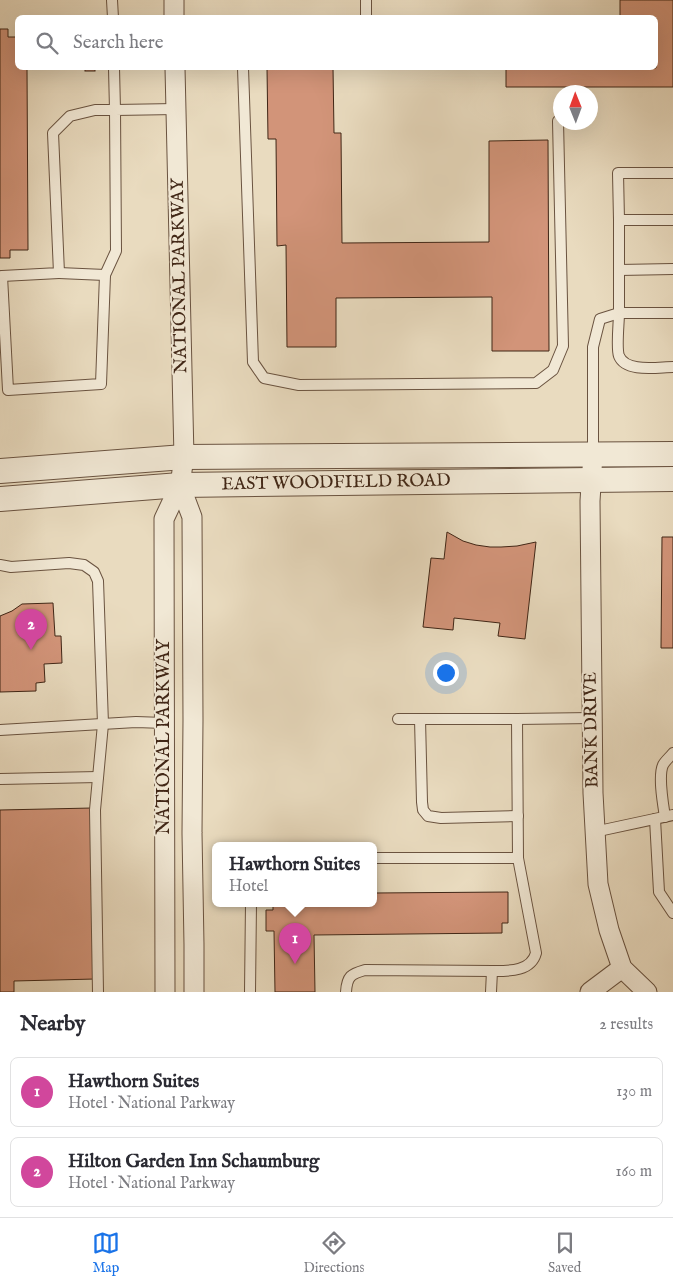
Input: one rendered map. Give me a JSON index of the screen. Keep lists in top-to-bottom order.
{
  "streets": {
    "street": ["NATIONAL PARKWAY", "EAST WOODFIELD ROAD", "BANK DRIVE"]
  },
  "crossings": [
    ["NATIONAL PARKWAY", "EAST WOODFIELD ROAD"],
    ["EAST WOODFIELD ROAD", "BANK DRIVE"]
  ],
  "north": "top",
  "page": {
    "search": "Search here",
    "pins": ["2", "1"],
    "popup": ["Hawthorn Suites", "Hotel"],
    "heading": ["Nearby", "2 results"],
    "list": [
      {
        "mark": "1",
        "name": "Hawthorn Suites",
        "note": "Hotel · National Parkway",
        "value": "130 m"
      },
      {
        "mark": "2",
        "name": "Hilton Garden Inn Schaumburg",
        "note": "Hotel · National Parkway",
        "value": "160 m"
      }
    ],
    "nav": ["Map", "Directions", "Saved"]
  }
}
